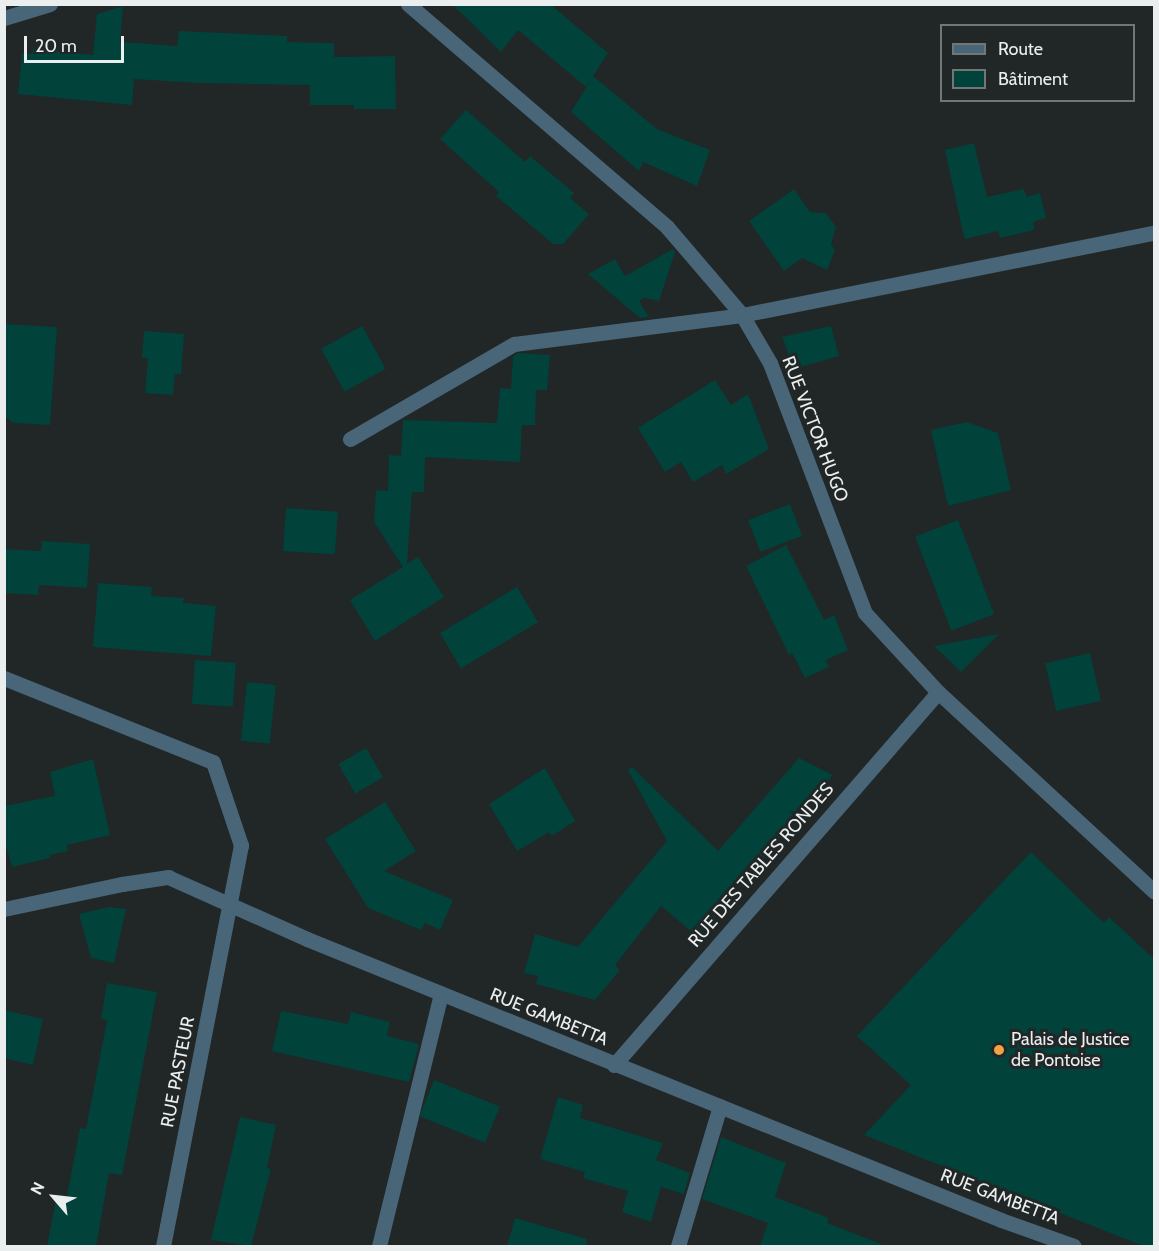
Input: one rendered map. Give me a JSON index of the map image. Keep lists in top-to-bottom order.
{
  "streets": {
    "street": [
      "RUE VICTOR HUGO",
      "RUE DES TABLES RONDES",
      "RUE GAMBETTA",
      "RUE PASTEUR"
    ]
  },
  "crossings": [
    ["RUE VICTOR HUGO", "RUE DES TABLES RONDES"],
    ["RUE DES TABLES RONDES", "RUE GAMBETTA"],
    ["RUE GAMBETTA", "RUE PASTEUR"]
  ],
  "places": ["Palais de Justice de Pontoise"],
  "legend": ["Route", "Bâtiment"],
  "scale_bar": "20 m",
  "north": "top left"
}
